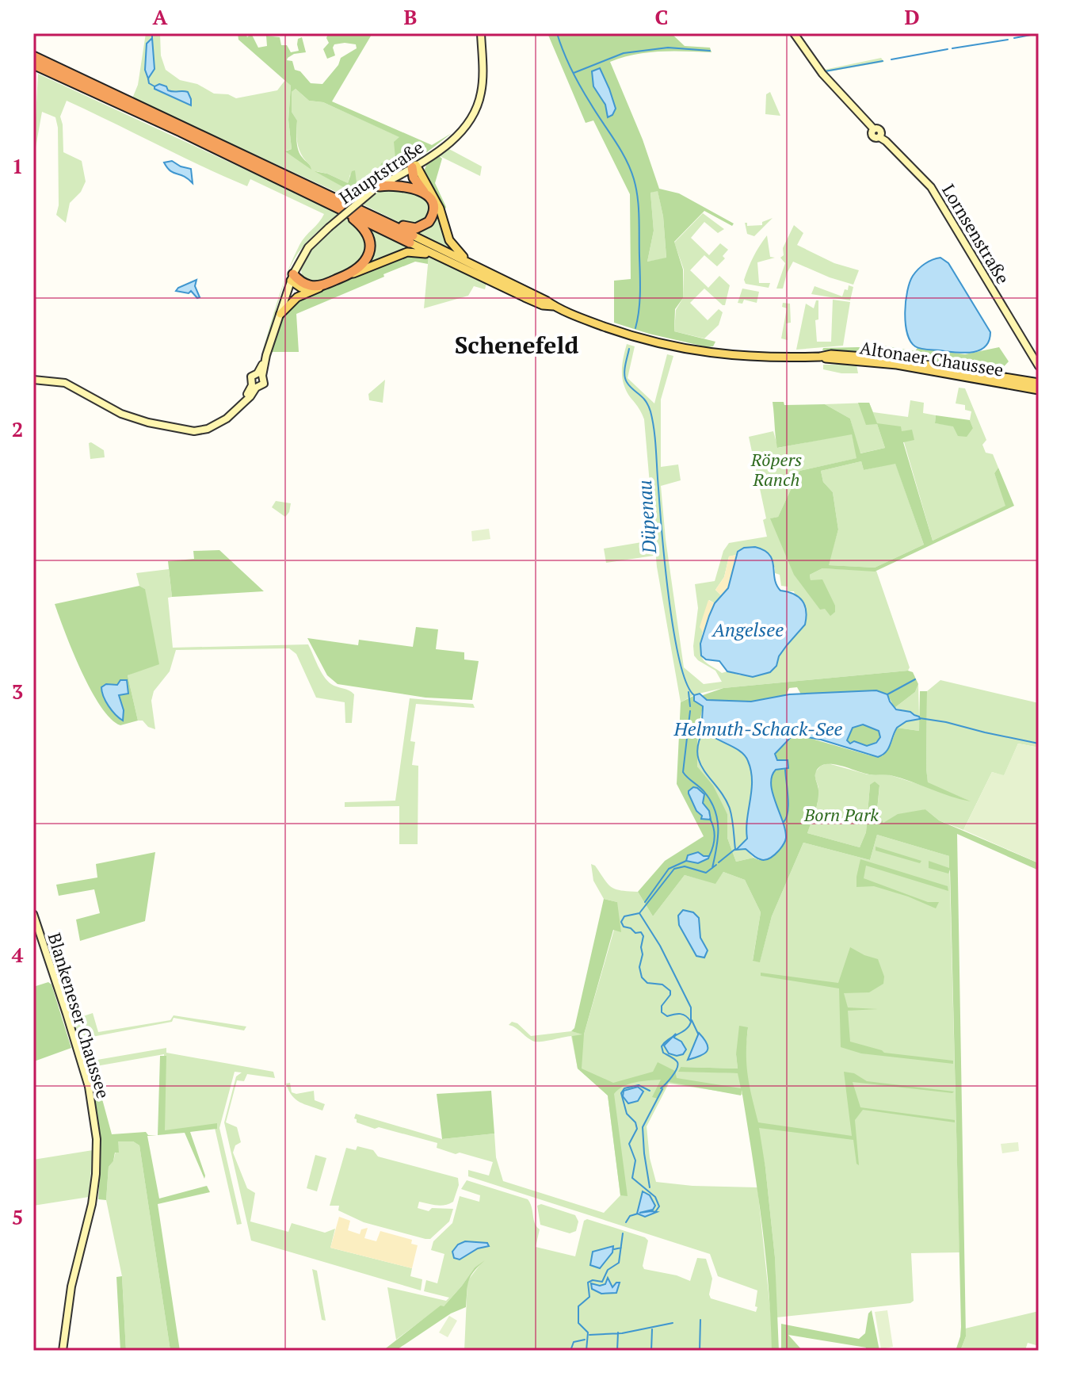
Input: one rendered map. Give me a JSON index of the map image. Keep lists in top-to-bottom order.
{
  "streets": {
    "main road": [
      "Hauptstraße",
      "Lornsenstraße",
      "Altonaer Chaussee",
      "Blankeneser Chaussee"
    ]
  },
  "districts": ["Schenefeld"],
  "water": ["Düpenau", "Angelsee", "Helmuth-Schack-See"],
  "parks": ["Röpers Ranch", "Born Park"],
  "grid": {
    "columns": [
      "A",
      "B",
      "C",
      "D"
    ],
    "rows": [
      "1",
      "2",
      "3",
      "4",
      "5"
    ]
  }
}
